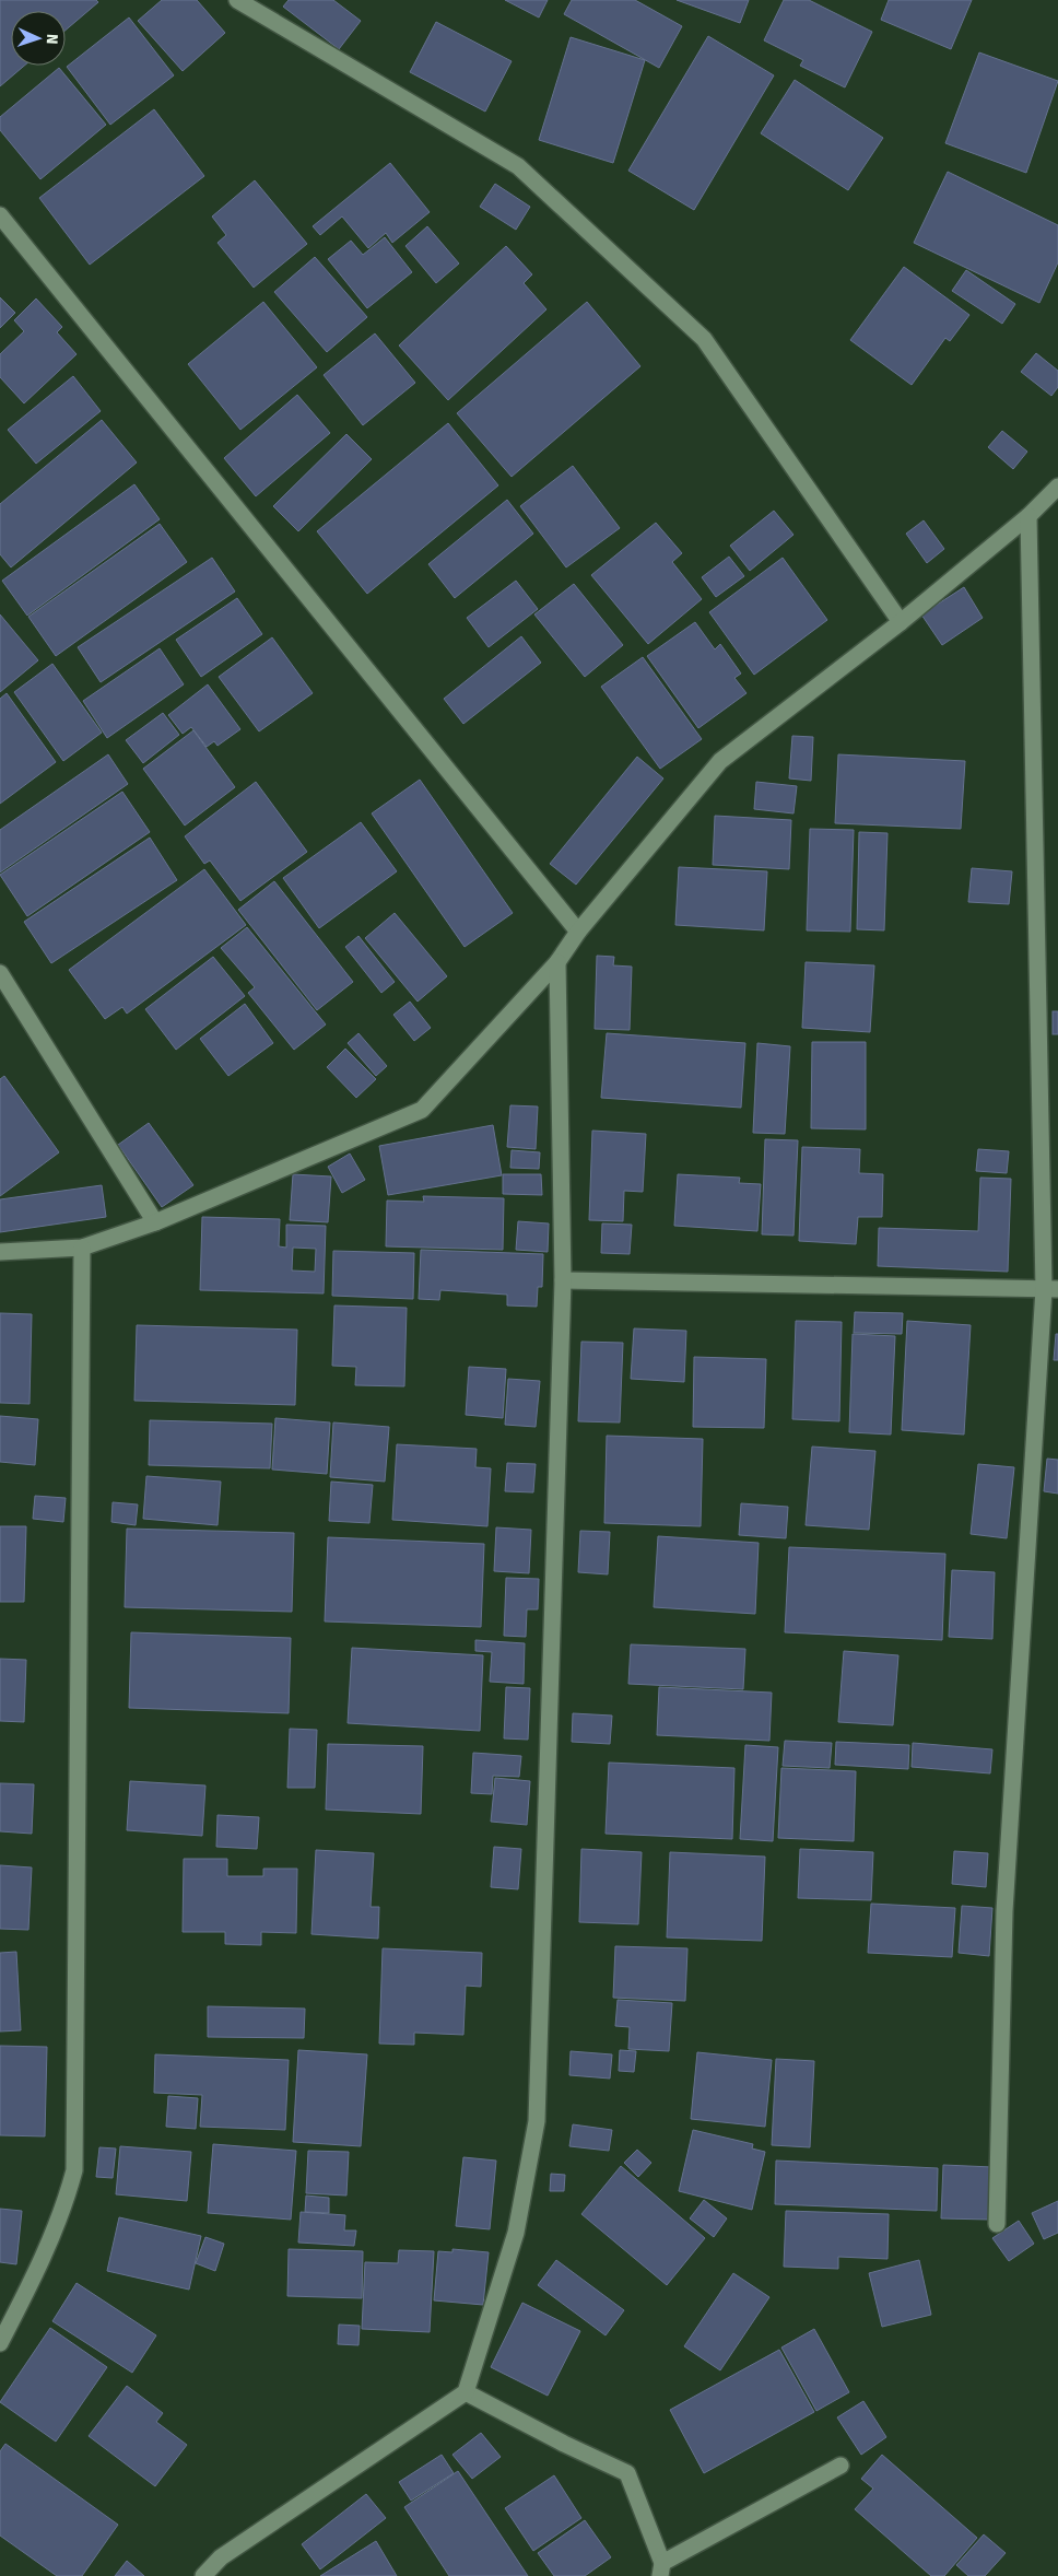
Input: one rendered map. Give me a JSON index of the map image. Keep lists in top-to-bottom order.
{
  "north": "right"
}
